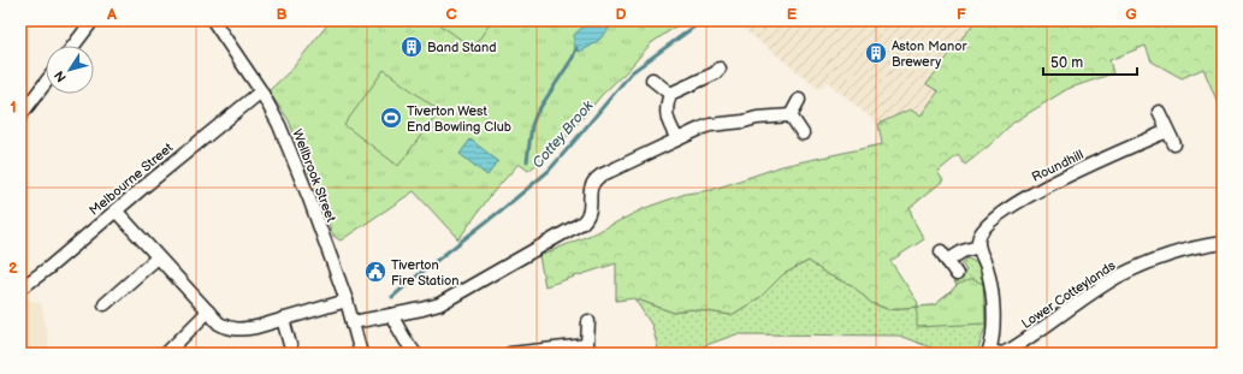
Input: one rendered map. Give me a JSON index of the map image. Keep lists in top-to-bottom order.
{
  "streets": {
    "street": [
      "Roundhill",
      "Wellbrook Street",
      "Melbourne Street",
      "Lower Cotteylands"
    ]
  },
  "crossings": [
    ["Wellbrook Street", "Melbourne Street"]
  ],
  "water": ["Cottey Brook"],
  "places": {
    "building": ["Band Stand", "Aston Manor Brewery"],
    "sports": ["Tiverton West End Bowling Club"],
    "public building": ["Tiverton Fire Station"]
  },
  "scale_bar": "50 m",
  "north": "bottom left",
  "grid": {
    "columns": [
      "A",
      "B",
      "C",
      "D",
      "E",
      "F",
      "G"
    ],
    "rows": ["1", "2"]
  }
}
